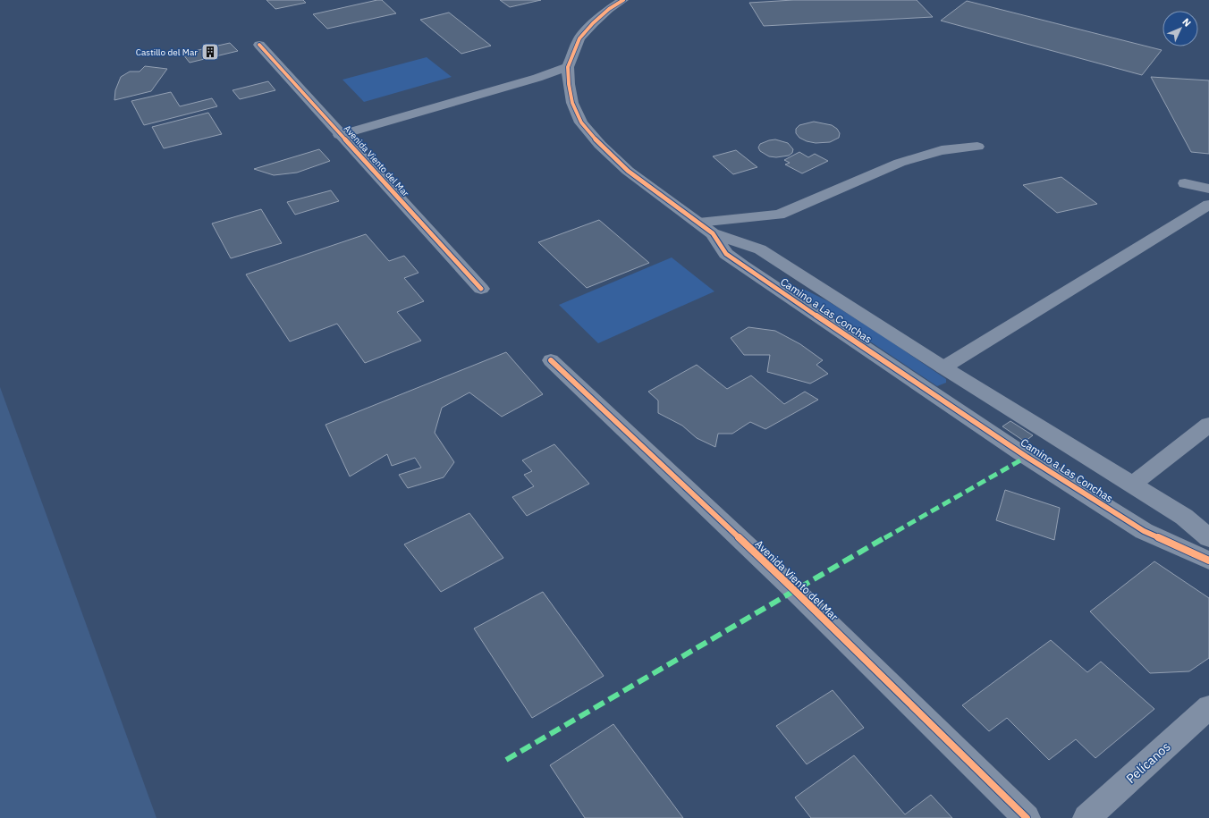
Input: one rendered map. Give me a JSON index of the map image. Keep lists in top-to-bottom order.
{
  "streets": {
    "street": ["Avenida Viento del Mar", "Camino a Las Conchas", "Pelícanos"]
  },
  "places": {
    "building": ["Castillo del Mar"]
  },
  "north": "top right"
}
